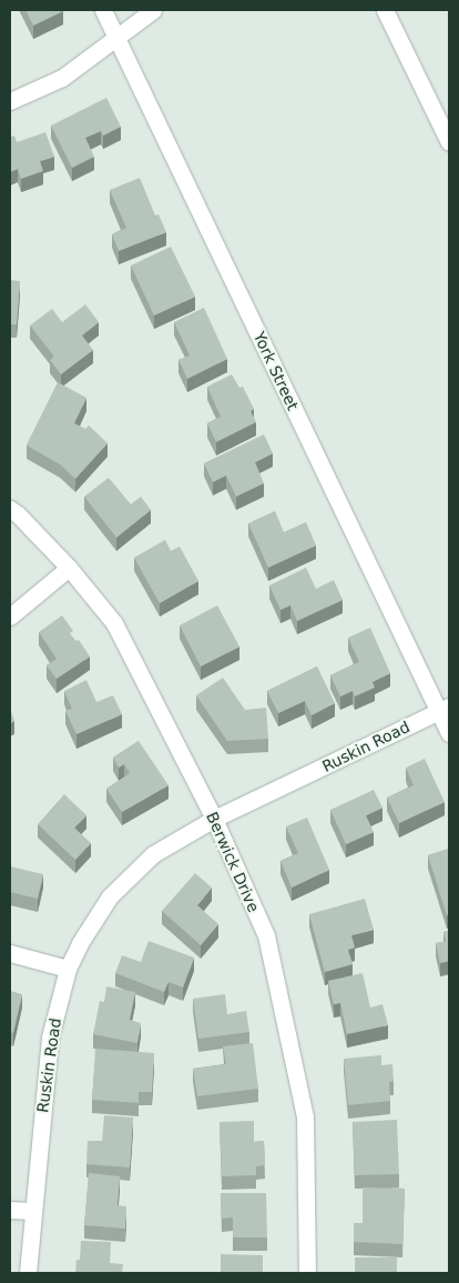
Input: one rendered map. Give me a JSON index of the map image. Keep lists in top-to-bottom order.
{
  "streets": {
    "street": ["York Street", "Ruskin Road", "Berwick Drive"]
  },
  "crossings": [
    ["York Street", "Ruskin Road"],
    ["Ruskin Road", "Berwick Drive"]
  ]
}
